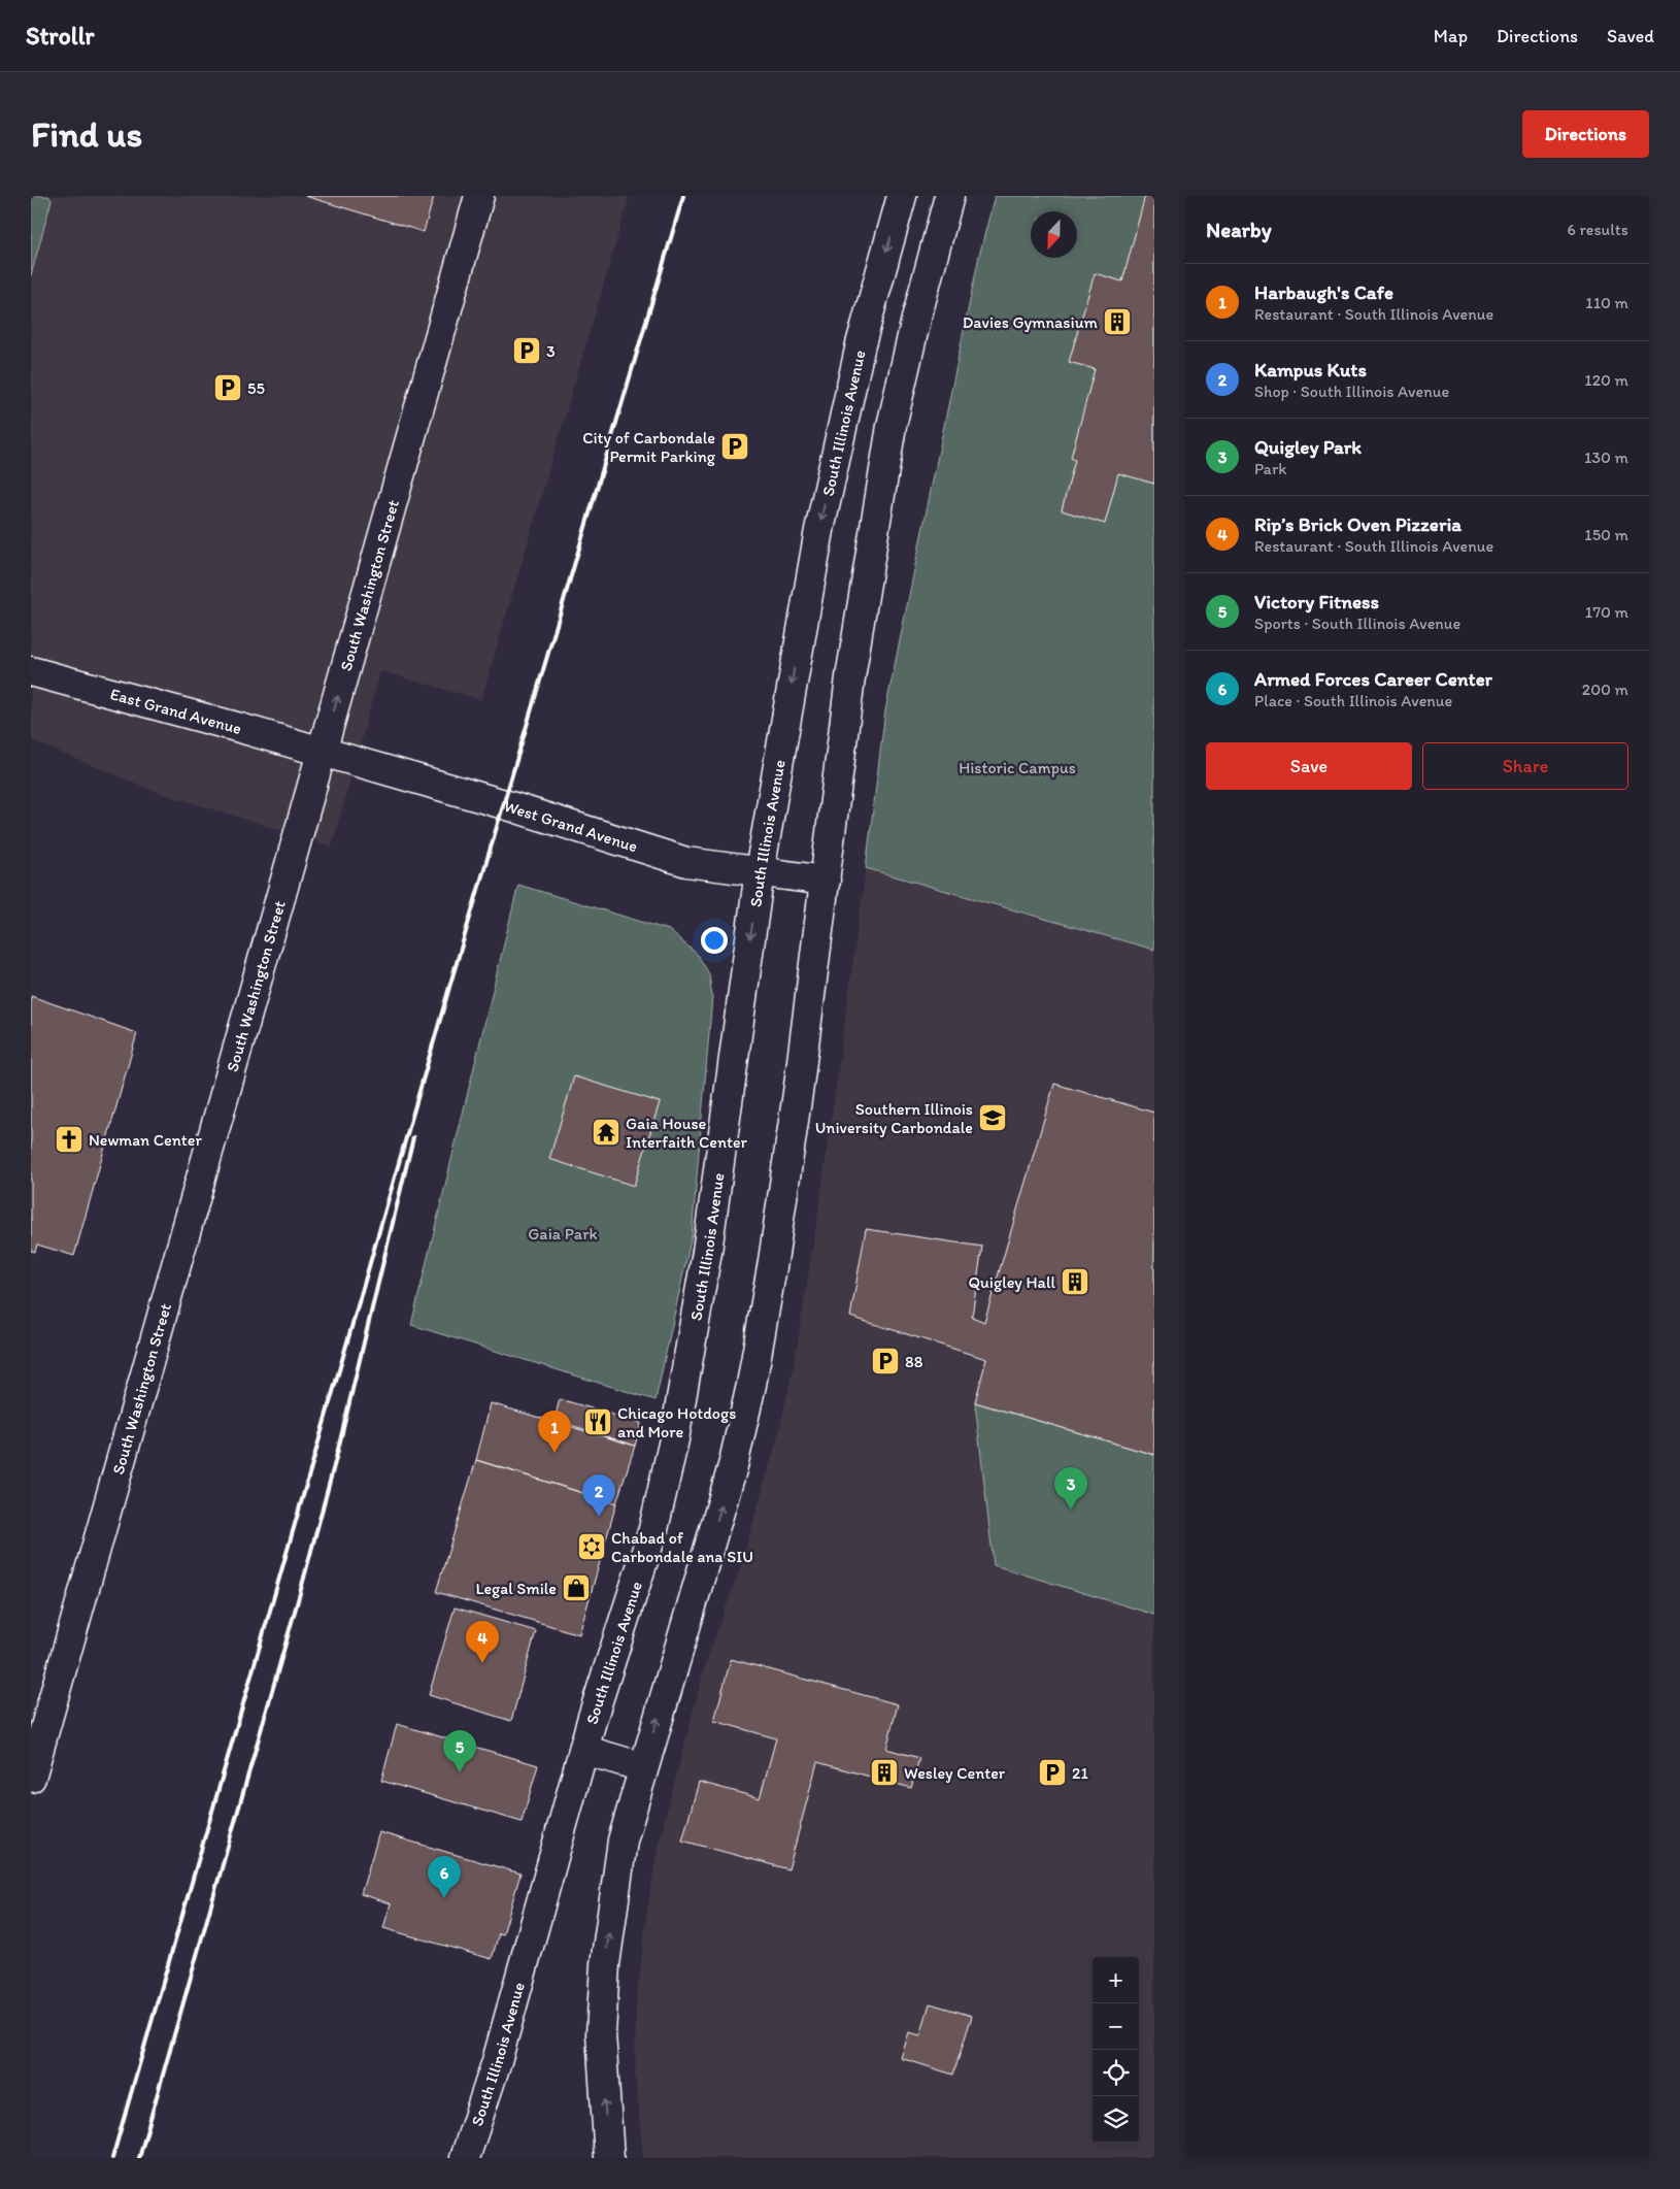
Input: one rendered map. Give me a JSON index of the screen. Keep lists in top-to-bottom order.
{
  "streets": {
    "main road": [
      "South Illinois Avenue",
      "South Washington Street",
      "East Grand Avenue",
      "West Grand Avenue"
    ]
  },
  "crossings": [
    ["South Illinois Avenue", "West Grand Avenue"],
    ["South Washington Street", "East Grand Avenue"],
    ["South Washington Street", "West Grand Avenue"],
    ["East Grand Avenue", "West Grand Avenue"]
  ],
  "one_way": ["South Washington Street"],
  "parks": ["Historic Campus", "Gaia Park"],
  "places": {
    "building": ["Davies Gymnasium", "Quigley Hall", "Wesley Center"],
    "parking": [
      "3",
      "55",
      "City of Carbondale Permit Parking",
      "88",
      "21"
    ],
    "school or university": ["Southern Illinois University Carbondale"],
    "temple": ["Gaia House Interfaith Center"],
    "church": ["Newman Center"],
    "restaurant": ["Chicago Hotdogs and More"],
    "synagogue": ["Chabad of Carbondale ana SIU"],
    "shop": ["Legal Smile"]
  },
  "north": "bottom",
  "page": {
    "header": "Strollr",
    "nav": ["Map", "Directions", "Saved"],
    "buttons": [
      "Directions",
      ["Save", "Share"]
    ],
    "title": "Find us",
    "heading": ["Nearby", "6 results"],
    "list": [
      {
        "mark": "1",
        "name": "Harbaugh's Cafe",
        "note": "Restaurant · South Illinois Avenue",
        "value": "110 m"
      },
      {
        "mark": "2",
        "name": "Kampus Kuts",
        "note": "Shop · South Illinois Avenue",
        "value": "120 m"
      },
      {
        "mark": "3",
        "name": "Quigley Park",
        "note": "Park",
        "value": "130 m"
      },
      {
        "mark": "4",
        "name": "Rip’s Brick Oven Pizzeria",
        "note": "Restaurant · South Illinois Avenue",
        "value": "150 m"
      },
      {
        "mark": "5",
        "name": "Victory Fitness",
        "note": "Sports · South Illinois Avenue",
        "value": "170 m"
      },
      {
        "mark": "6",
        "name": "Armed Forces Career Center",
        "note": "Place · South Illinois Avenue",
        "value": "200 m"
      }
    ],
    "pins": [
      "1",
      "3",
      "2",
      "4",
      "5",
      "6"
    ],
    "map_buttons": ["+", "−"]
  }
}
